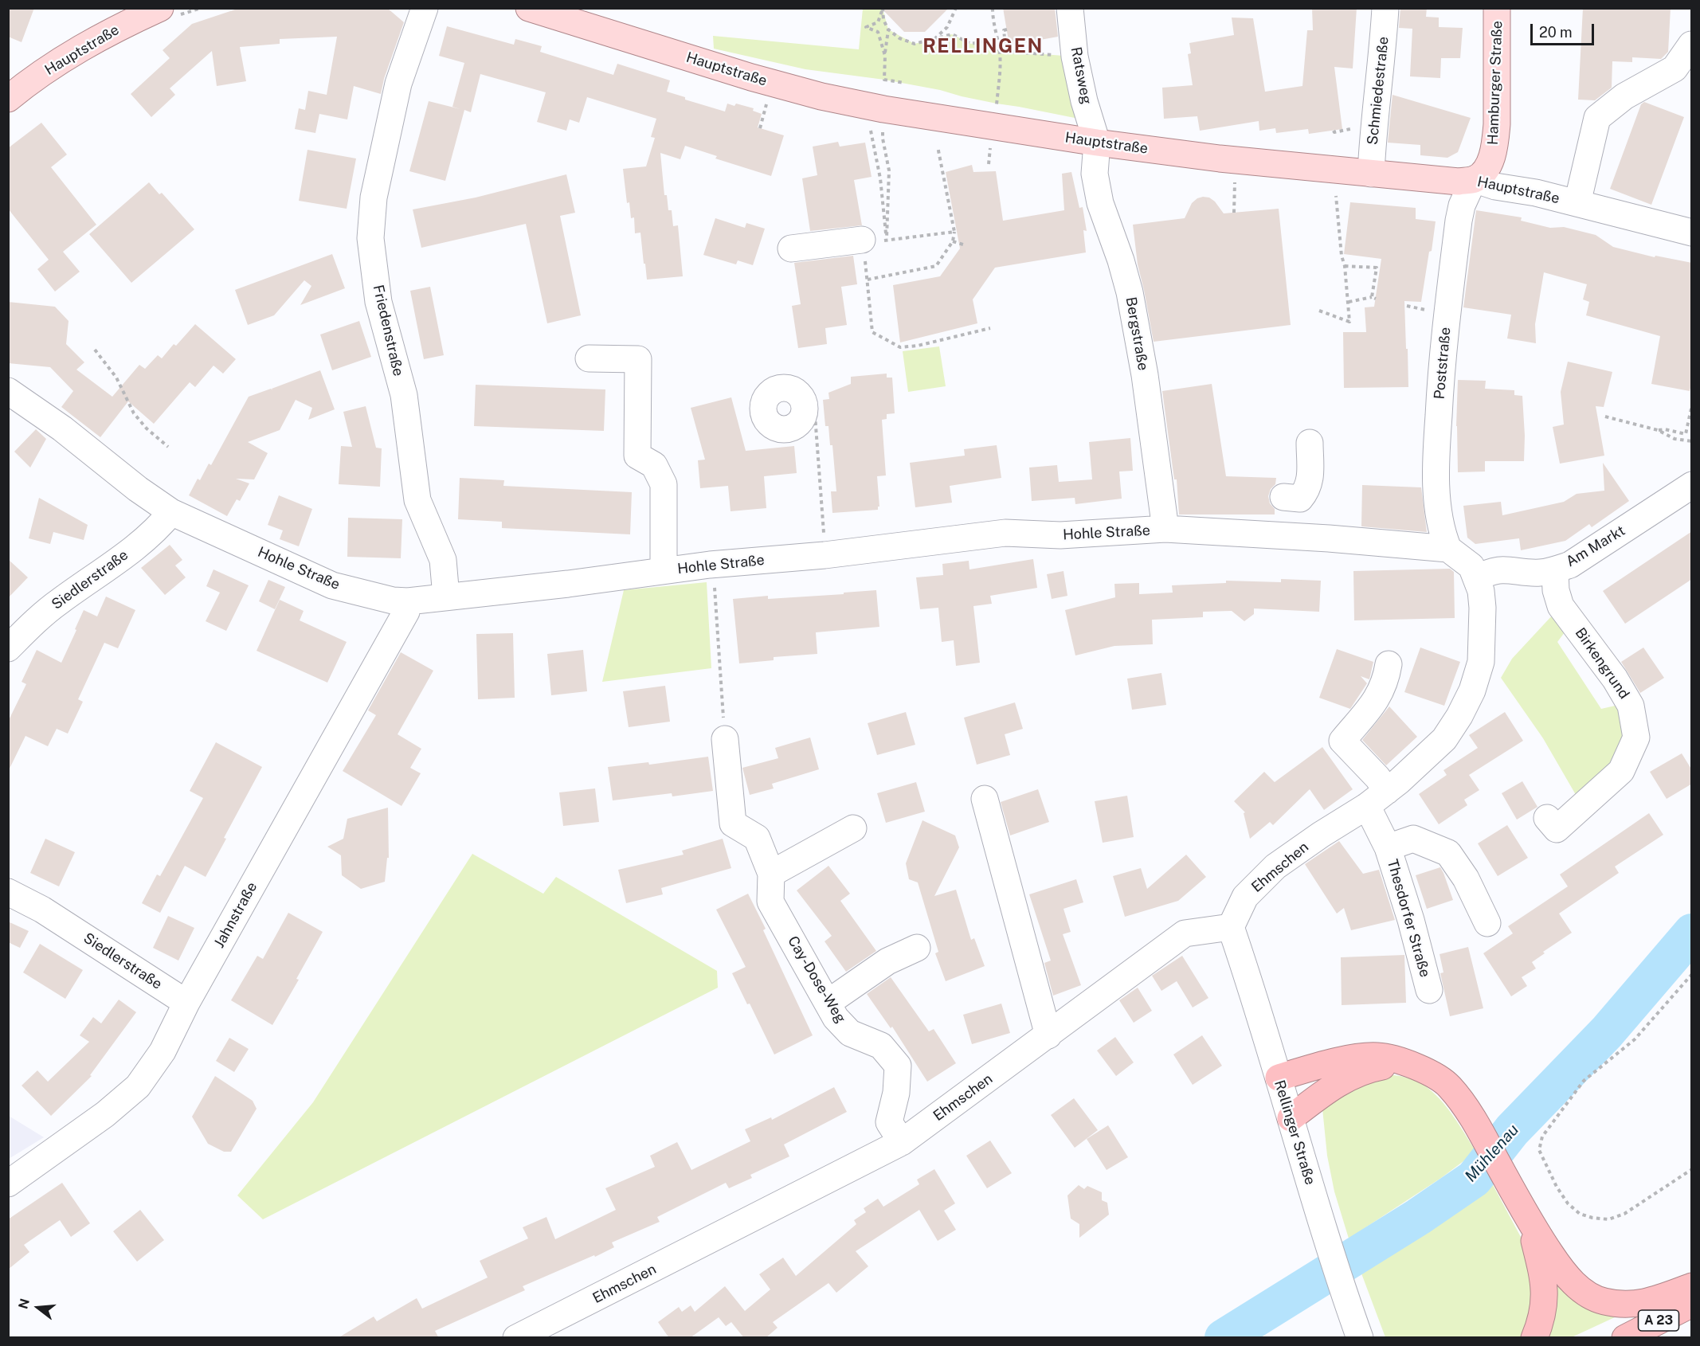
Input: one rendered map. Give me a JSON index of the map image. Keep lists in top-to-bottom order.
{
  "streets": {
    "highway": ["A 23"],
    "main road": ["Hauptstraße", "Hamburger Straße"],
    "street": [
      "Ratsweg",
      "Schmiedestraße",
      "Friedenstraße",
      "Bergstraße",
      "Poststraße",
      "Hohle Straße",
      "Am Markt",
      "Siedlerstraße",
      "Birkengrund",
      "Ehmschen",
      "Jahnstraße",
      "Thesdorfer Straße",
      "Cay-Dose-Weg",
      "Rellinger Straße"
    ]
  },
  "crossings": [
    ["Hauptstraße", "Ratsweg"],
    ["Hauptstraße", "Hamburger Straße"],
    ["Hauptstraße", "Schmiedestraße"],
    ["Hauptstraße", "Bergstraße"],
    ["Hauptstraße", "Poststraße"],
    ["Ratsweg", "Bergstraße"],
    ["Hamburger Straße", "Poststraße"],
    ["Friedenstraße", "Hohle Straße"],
    ["Bergstraße", "Hohle Straße"],
    ["Poststraße", "Hohle Straße"],
    ["Hohle Straße", "Siedlerstraße"],
    ["Hohle Straße", "Jahnstraße"],
    ["Am Markt", "Birkengrund"],
    ["Siedlerstraße", "Jahnstraße"],
    ["Ehmschen", "Thesdorfer Straße"],
    ["Ehmschen", "Cay-Dose-Weg"],
    ["Ehmschen", "Rellinger Straße"]
  ],
  "districts": ["RELLINGEN"],
  "water": ["Mühlenau"],
  "scale_bar": "20 m",
  "north": "left"
}
